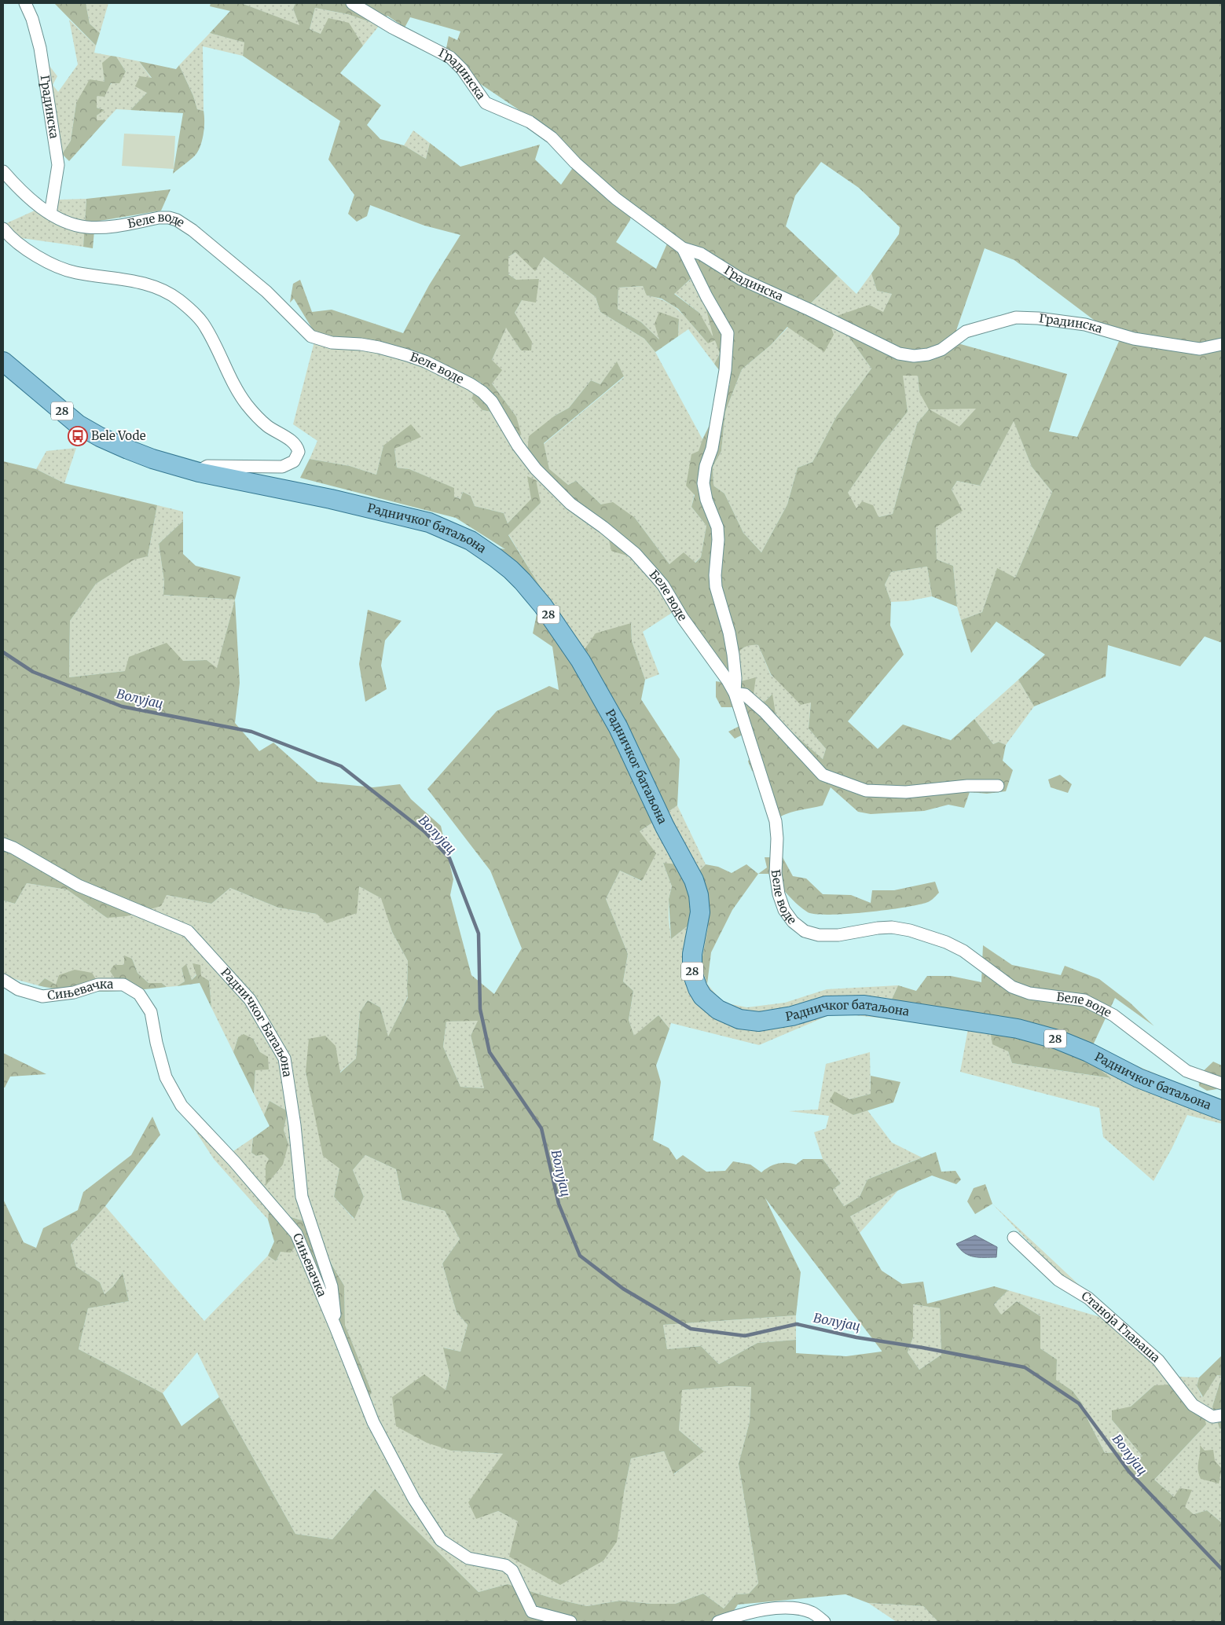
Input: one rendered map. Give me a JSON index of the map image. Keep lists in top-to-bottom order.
{
  "streets": {
    "main road": ["28", "Радничког батаљона"],
    "street": [
      "Градинска",
      "Беле воде",
      "Сињевачка",
      "Радничког Батаљона",
      "Станоја Главаша"
    ]
  },
  "crossings": [
    ["Градинска", "Беле воде"],
    ["Сињевачка", "Радничког Батаљона"]
  ],
  "water": ["Волујац"],
  "places": {
    "bus stop": ["Bele Vode"]
  }
}
